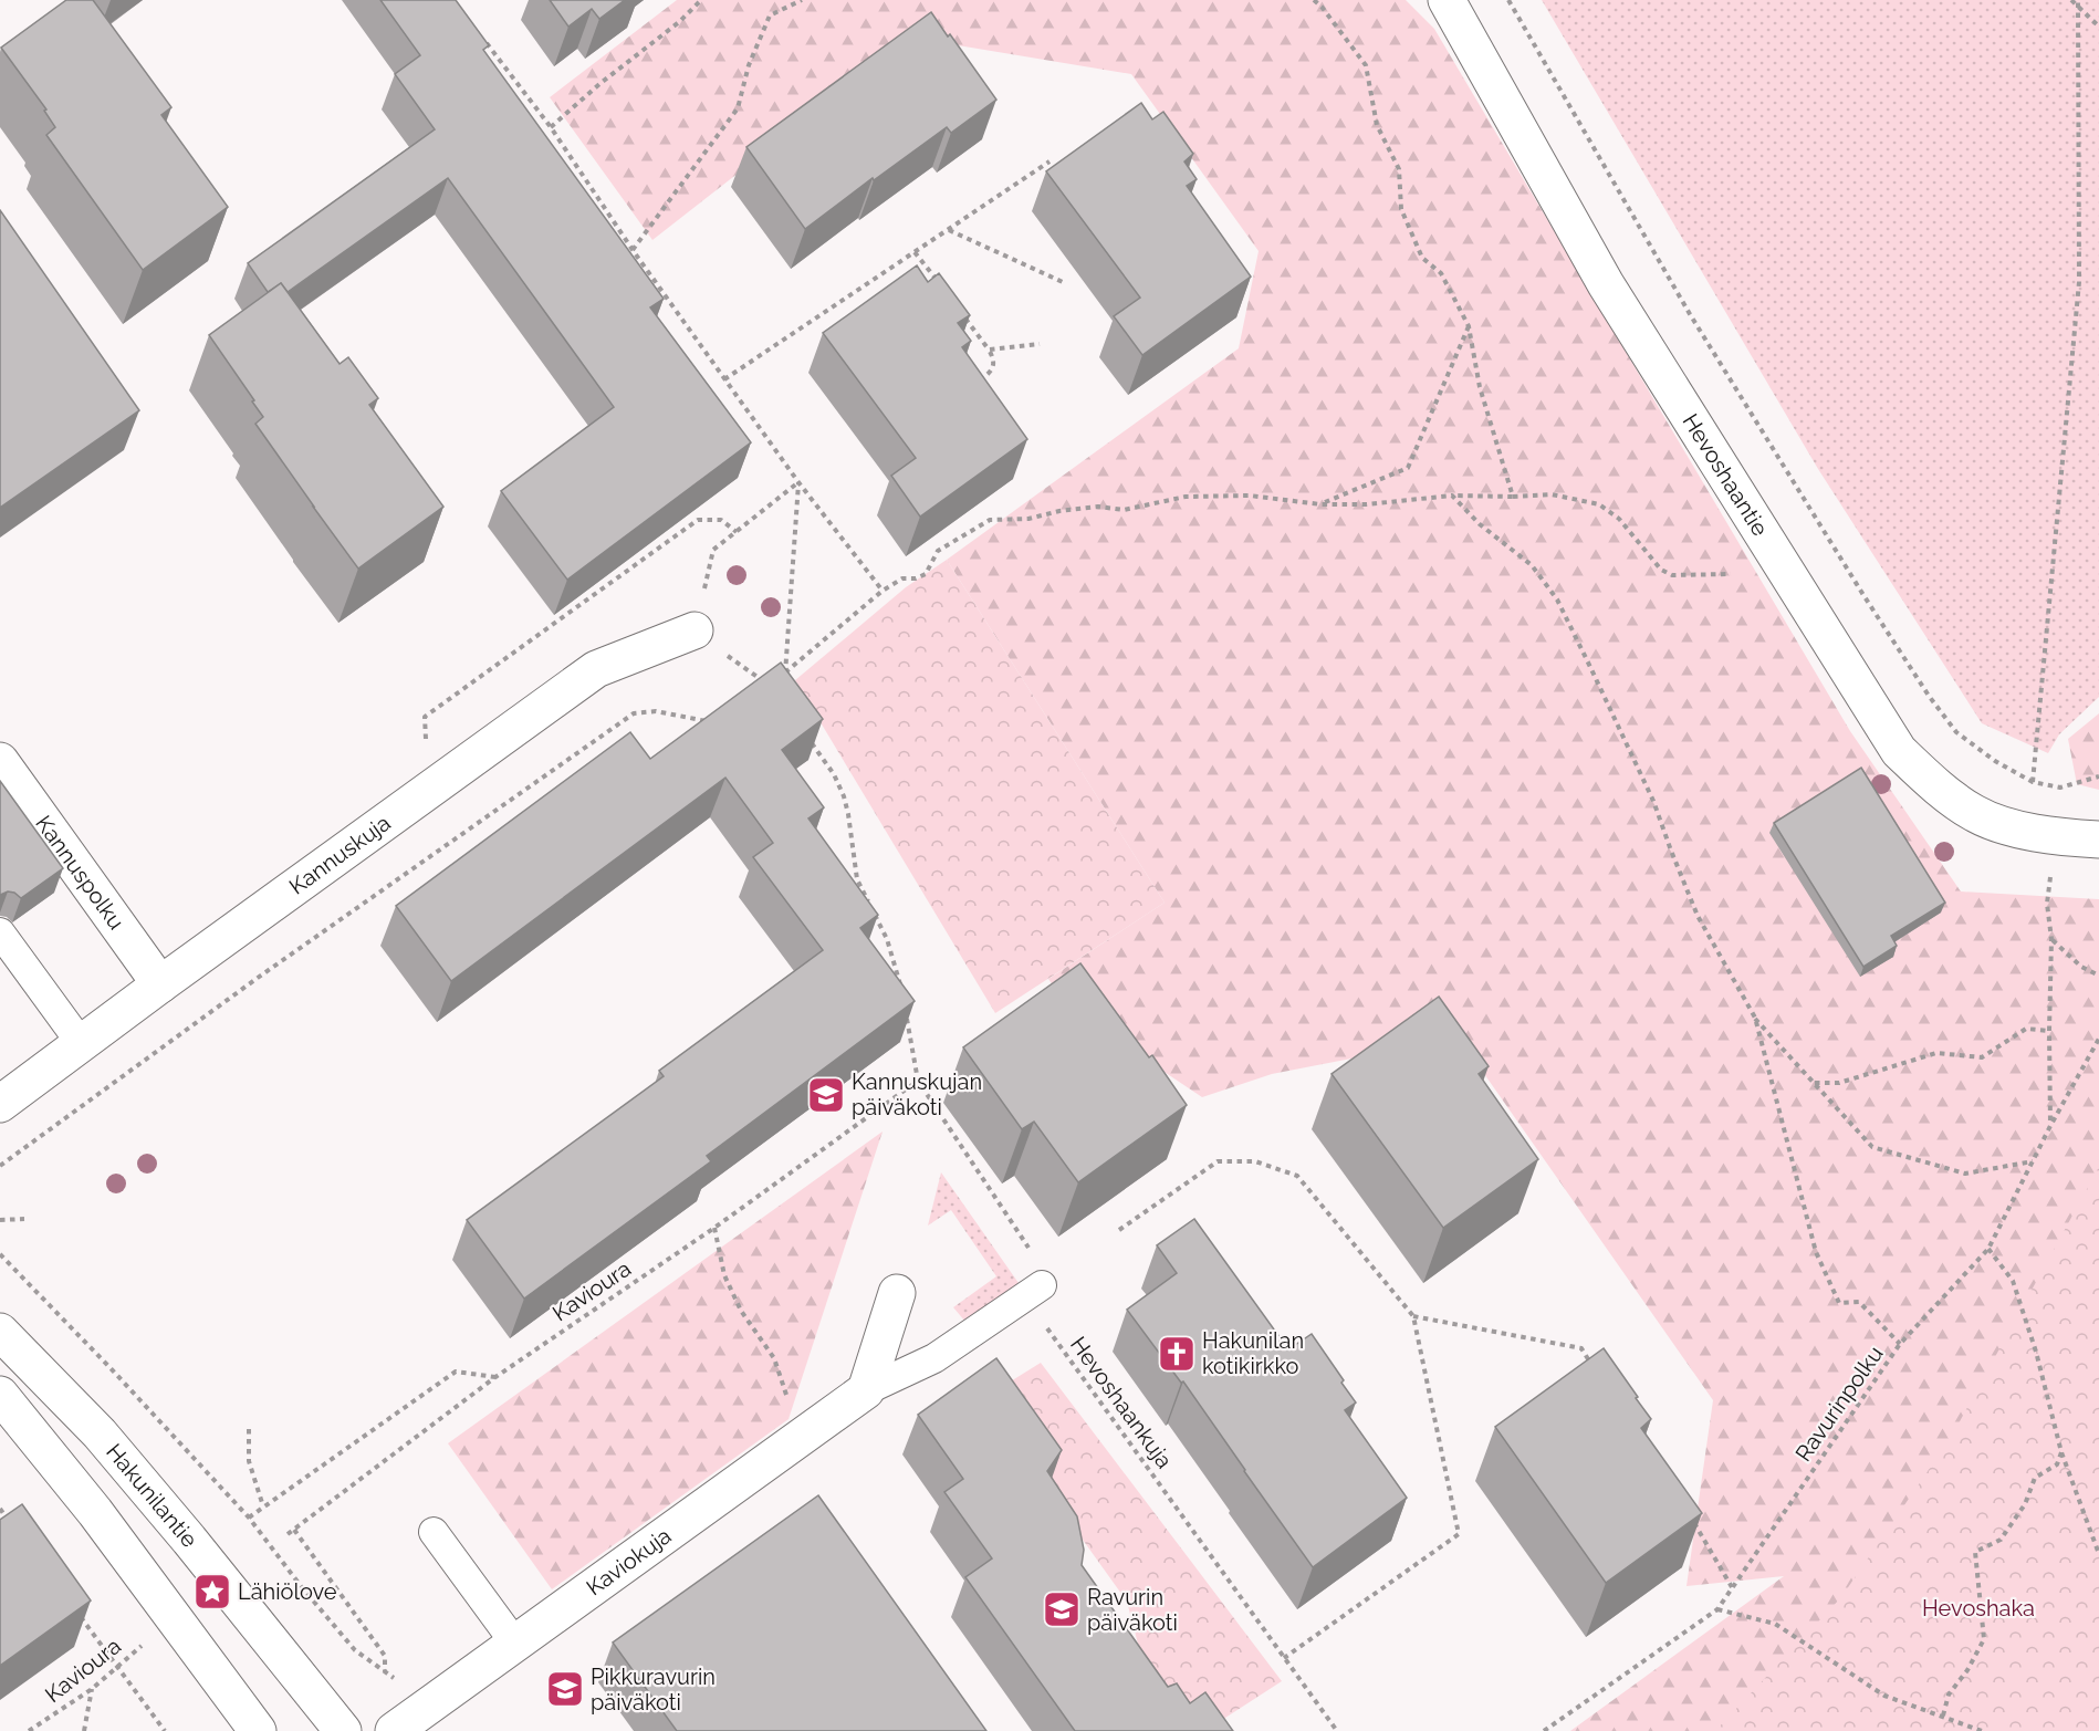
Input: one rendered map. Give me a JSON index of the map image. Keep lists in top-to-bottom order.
{
  "streets": {
    "street": [
      "Hevoshaantie",
      "Kannuskuja",
      "Kannuspolku",
      "Hakunilantie",
      "Kaviokuja"
    ],
    "path": ["Kavioura", "Hevoshaankuja", "Ravurinpolku"]
  },
  "crossings": [
    ["Kannuskuja", "Kannuspolku"],
    ["Kavioura", "Hevoshaankuja"],
    ["Hevoshaankuja", "Kaviokuja"]
  ],
  "parks": ["Hevoshaka"],
  "places": {
    "school or university": ["Kannuskujan päiväkoti", "Ravurin päiväkoti", "Pikkuravurin päiväkoti"],
    "church": ["Hakunilan kotikirkko"],
    "place": ["Lähiölove"]
  }
}
